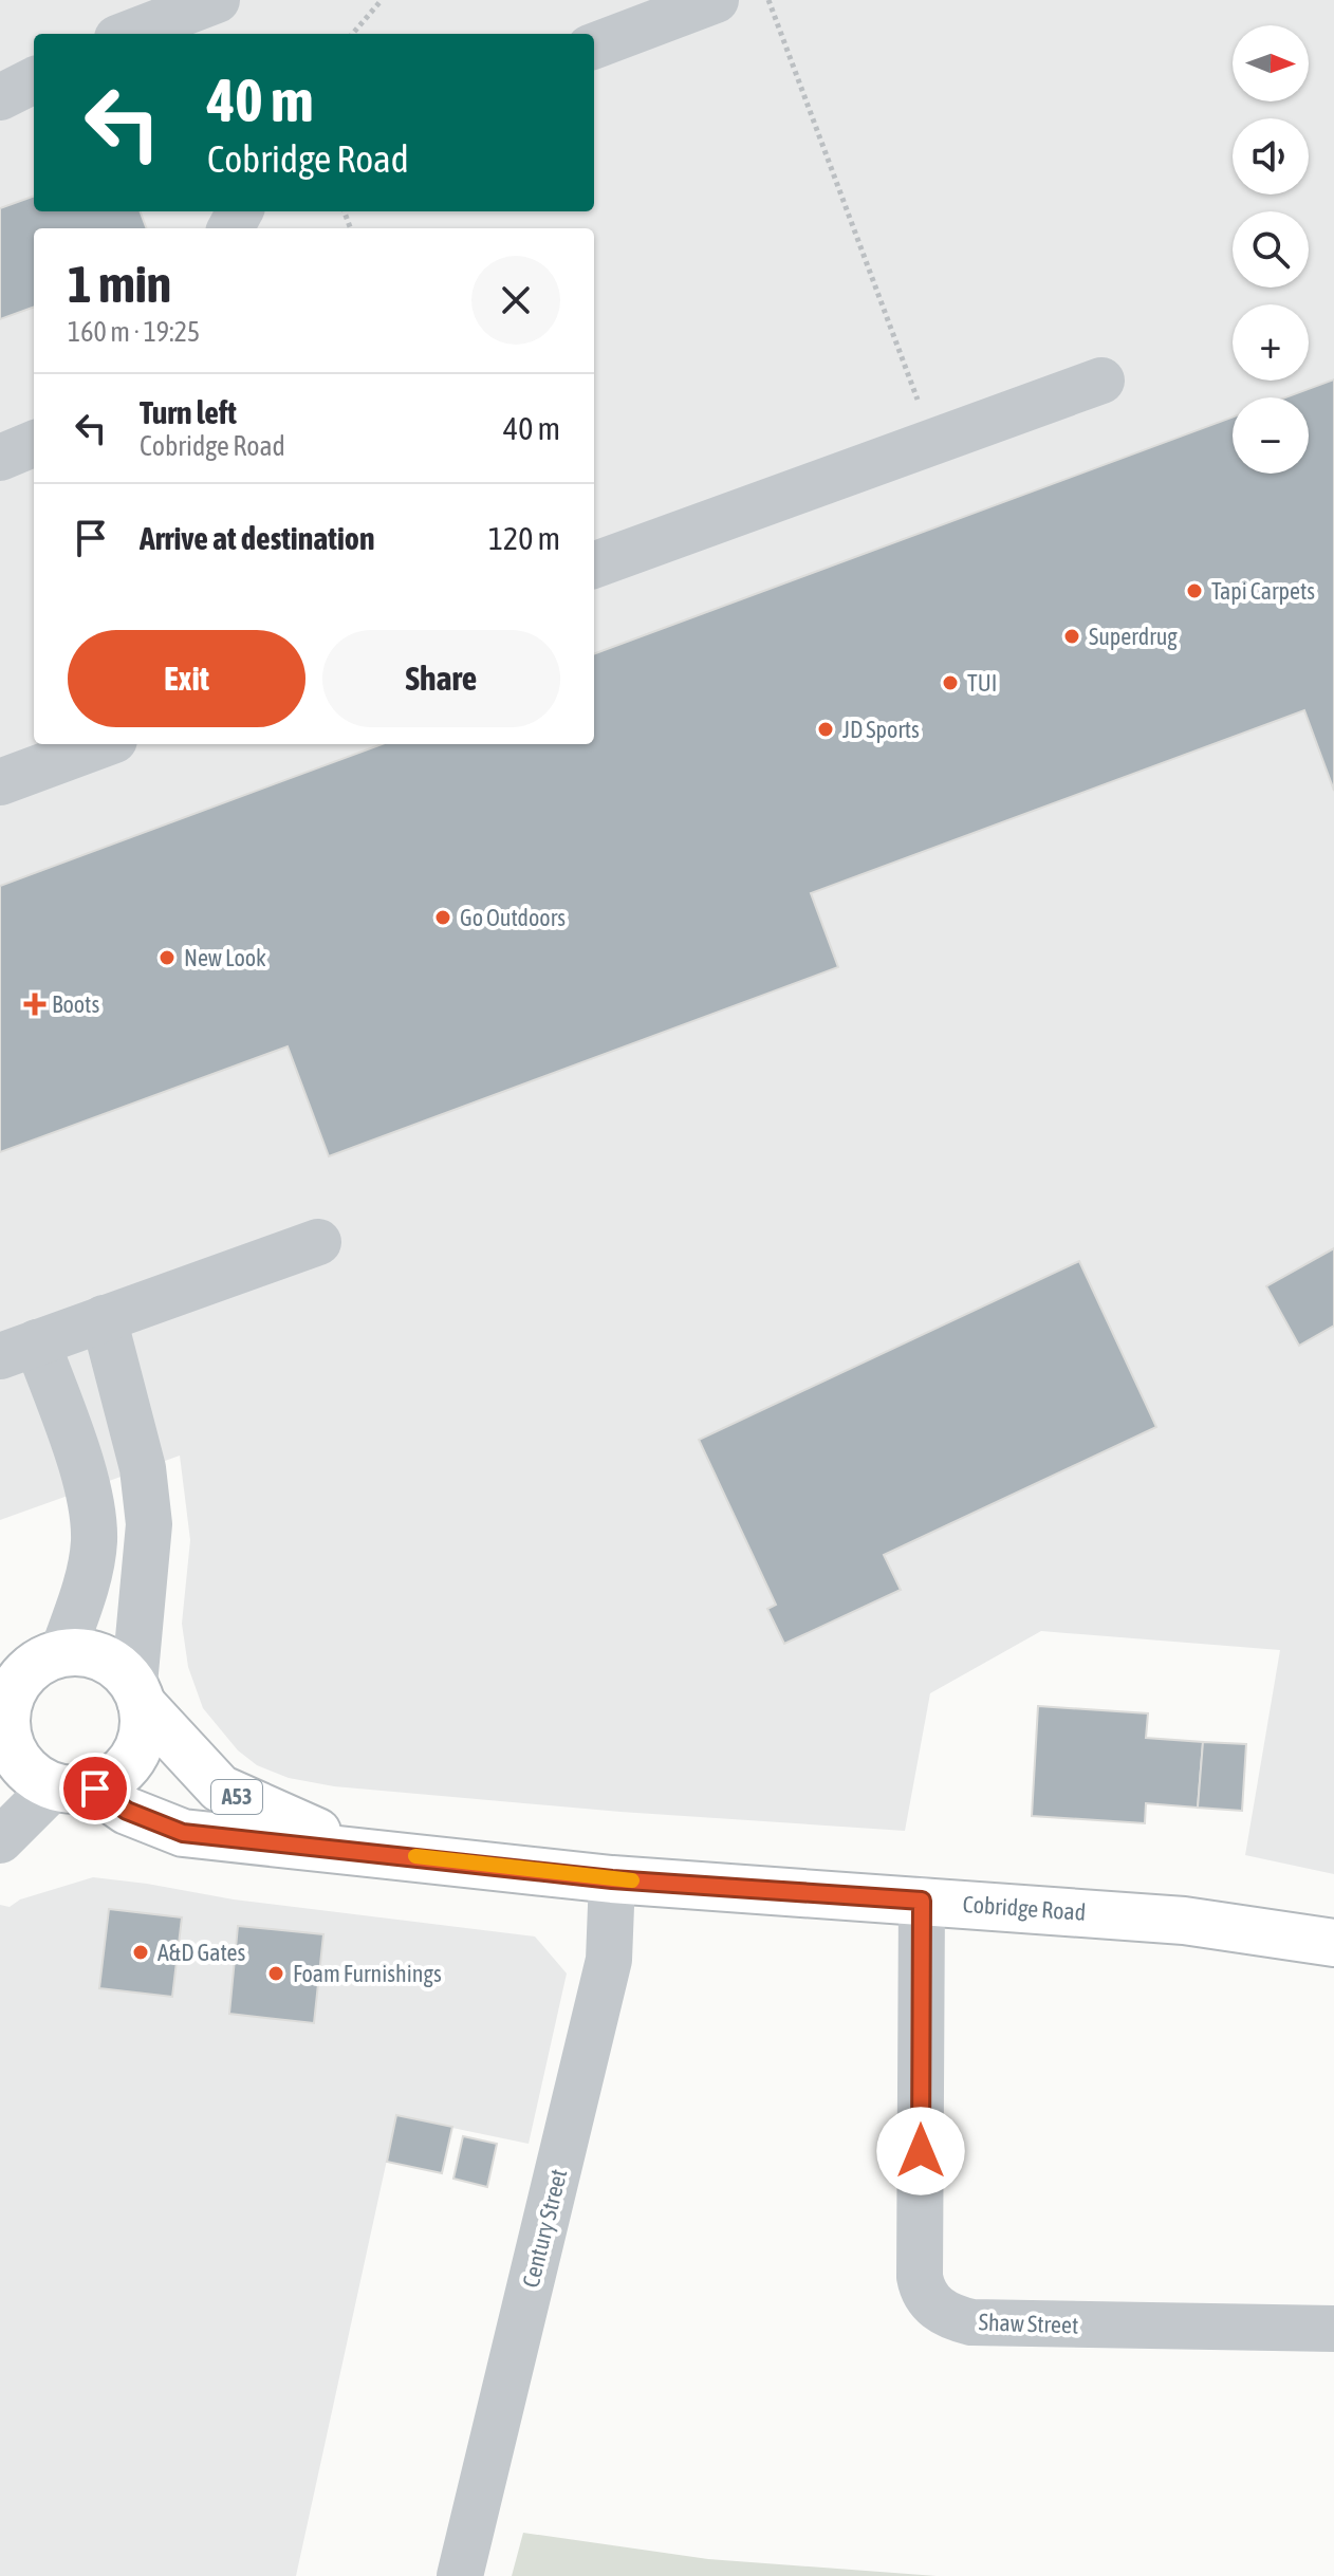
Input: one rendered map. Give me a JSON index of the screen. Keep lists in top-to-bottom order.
{
  "streets": {
    "highway": ["A53", "Cobridge Road"],
    "street": ["Century Street", "Shaw Street"]
  },
  "crossings": [
    ["Cobridge Road", "Century Street"],
    ["Cobridge Road", "Shaw Street"]
  ],
  "places": {
    "other": [
      "Tapi Carpets",
      "Superdrug",
      "TUI",
      "JD Sports",
      "Go Outdoors",
      "New Look",
      "A&D Gates",
      "Foam Furnishings"
    ],
    "health": ["Boots"]
  },
  "north": "right",
  "page": {
    "map_buttons": ["+", "−"],
    "turn": ["40 m", "Cobridge Road"],
    "heading": ["1 min", "160 m · 19:25"],
    "list": [
      {
        "name": "Turn left",
        "note": "Cobridge Road",
        "value": "40 m"
      },
      {
        "name": "Arrive at destination",
        "value": "120 m"
      }
    ],
    "buttons": ["Exit", "Share"]
  }
}
